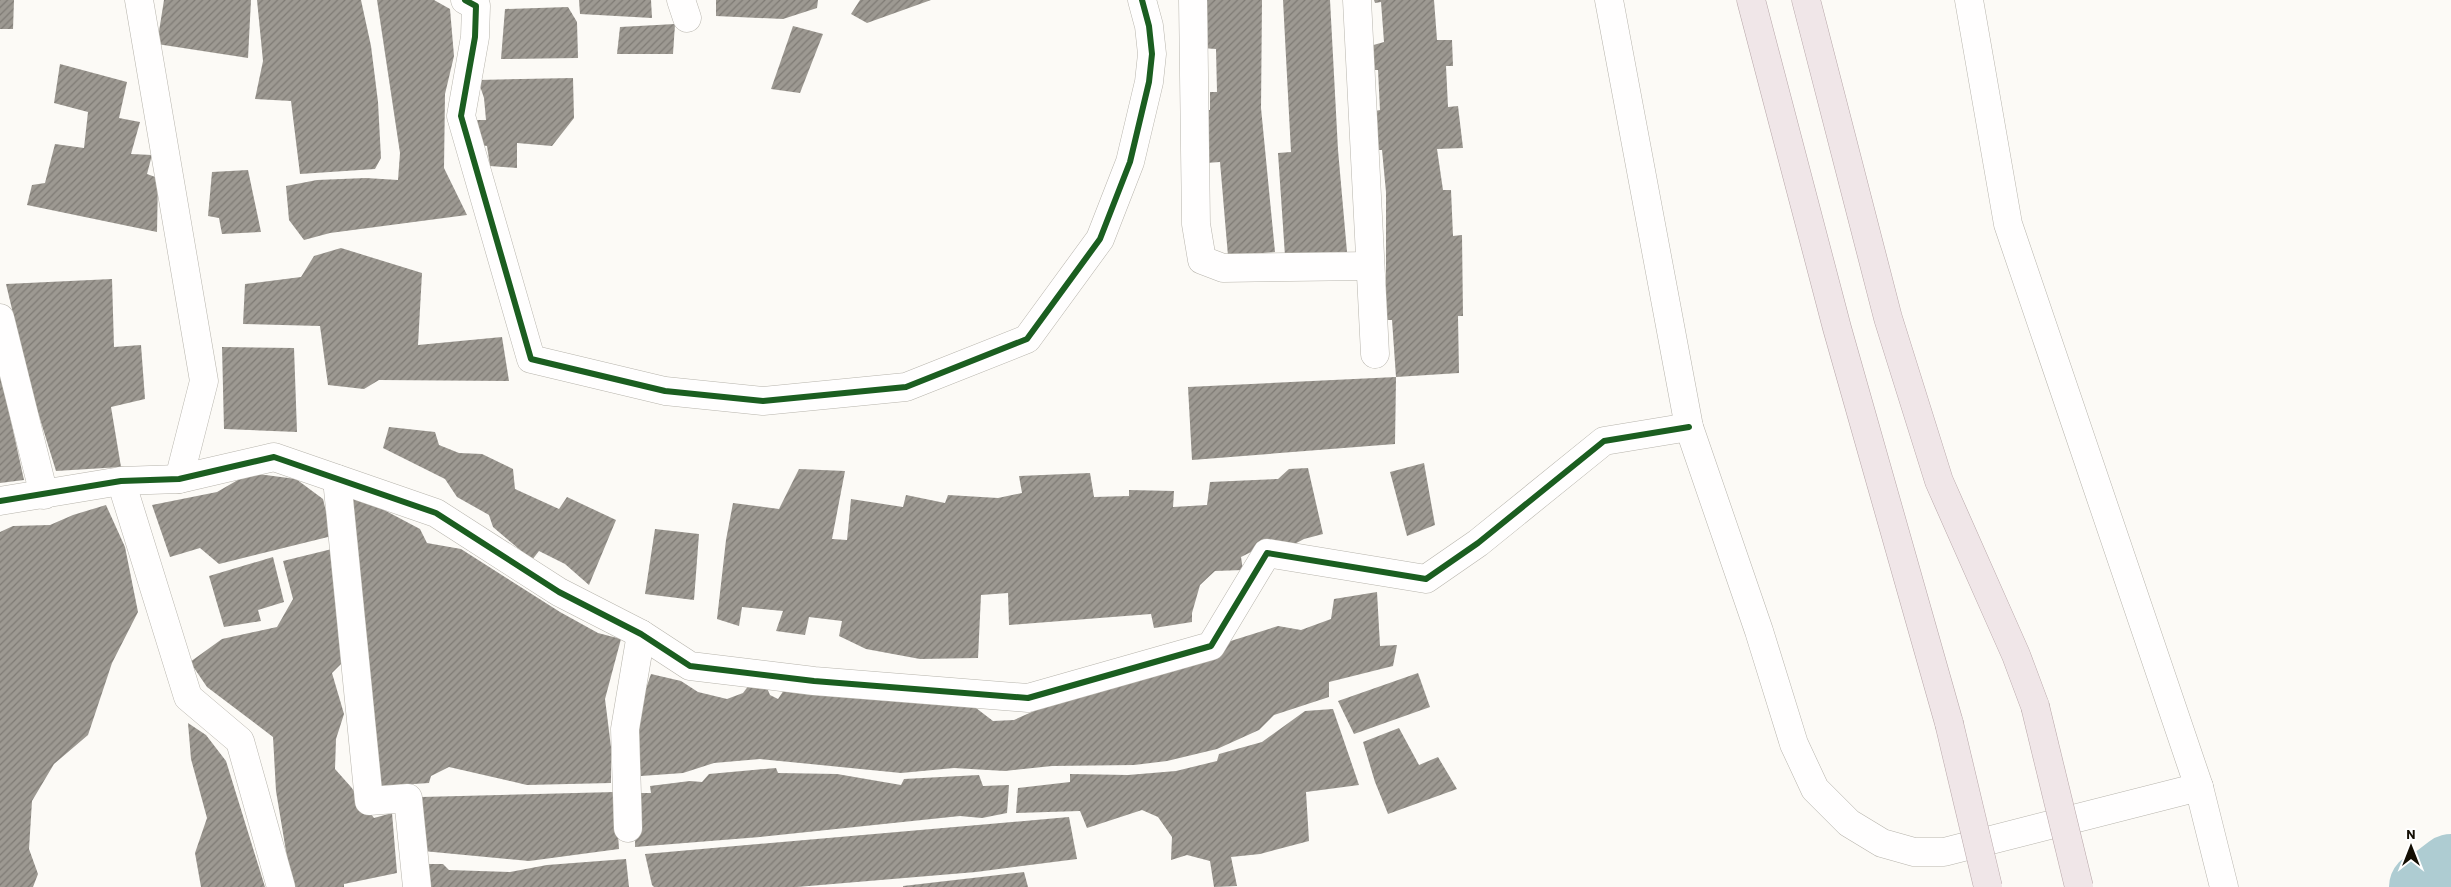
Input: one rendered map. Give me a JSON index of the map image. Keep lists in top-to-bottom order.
{
  "north": "top"
}
